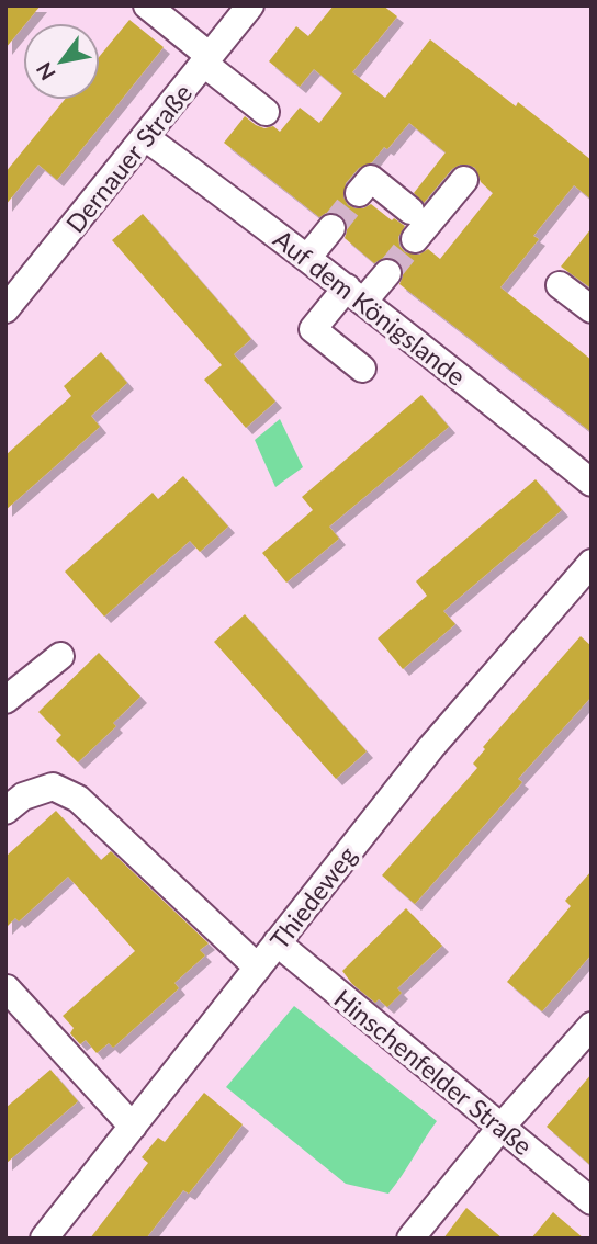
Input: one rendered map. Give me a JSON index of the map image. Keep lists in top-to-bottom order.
{
  "streets": {
    "street": [
      "Dernauer Straße",
      "Auf dem Königslande",
      "Thiedeweg",
      "Hinschenfelder Straße"
    ]
  },
  "crossings": [
    ["Dernauer Straße", "Auf dem Königslande"],
    ["Thiedeweg", "Hinschenfelder Straße"]
  ],
  "north": "bottom left"
}
